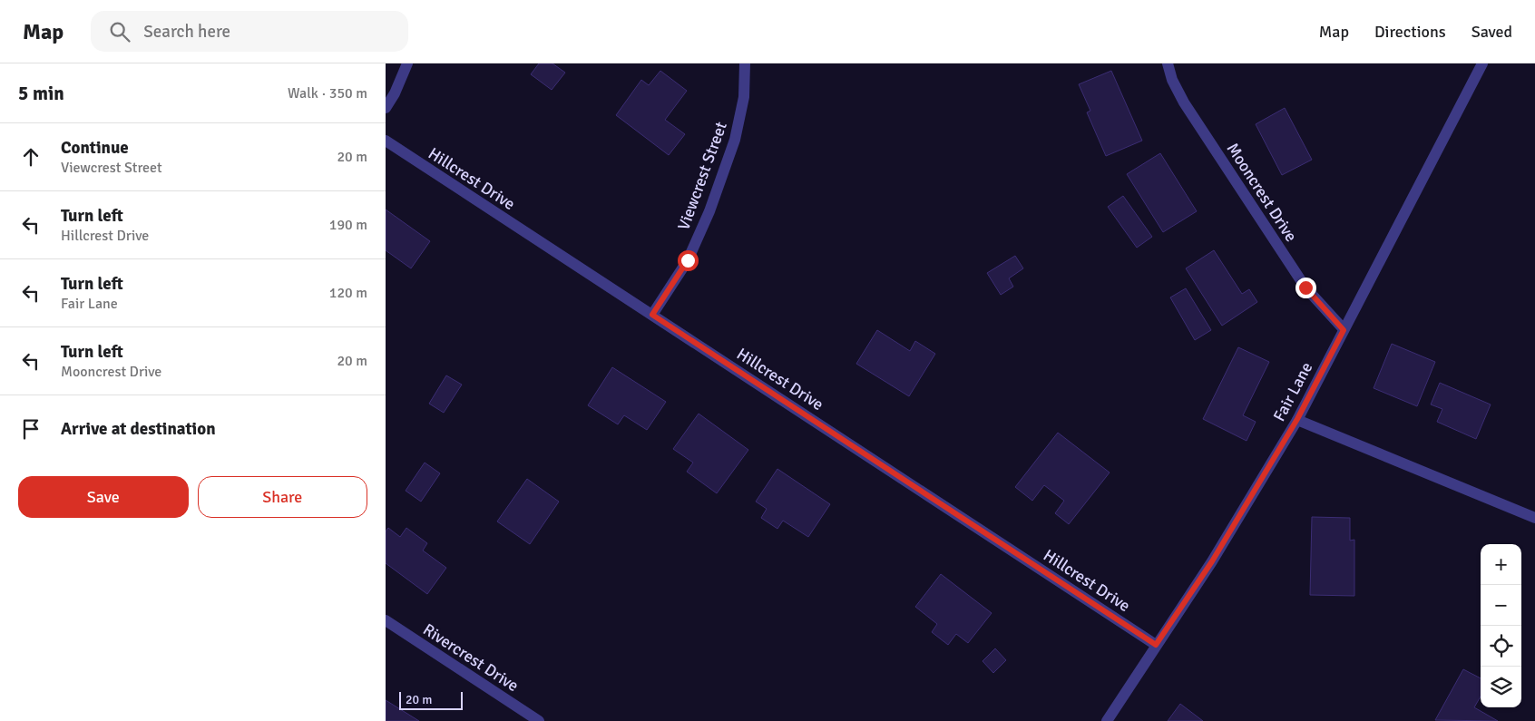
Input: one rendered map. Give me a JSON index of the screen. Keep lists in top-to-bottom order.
{
  "streets": {
    "street": [
      "Viewcrest Street",
      "Hillcrest Drive",
      "Mooncrest Drive",
      "Fair Lane",
      "Rivercrest Drive"
    ]
  },
  "crossings": [
    ["Viewcrest Street", "Hillcrest Drive"],
    ["Hillcrest Drive", "Fair Lane"],
    ["Mooncrest Drive", "Fair Lane"]
  ],
  "scale_bar": "20 m",
  "page": {
    "header": "Map",
    "search": "Search here",
    "nav": ["Map", "Directions", "Saved"],
    "heading": ["5 min", "Walk · 350 m"],
    "list": [
      ["Continue", "Viewcrest Street", "20 m"],
      ["Turn left", "Hillcrest Drive", "190 m"],
      ["Turn left", "Fair Lane", "120 m"],
      ["Turn left", "Mooncrest Drive", "20 m"],
      "Arrive at destination"
    ],
    "buttons": ["Save", "Share"],
    "map_buttons": ["+", "−"],
    "scale": "20 m"
  }
}
